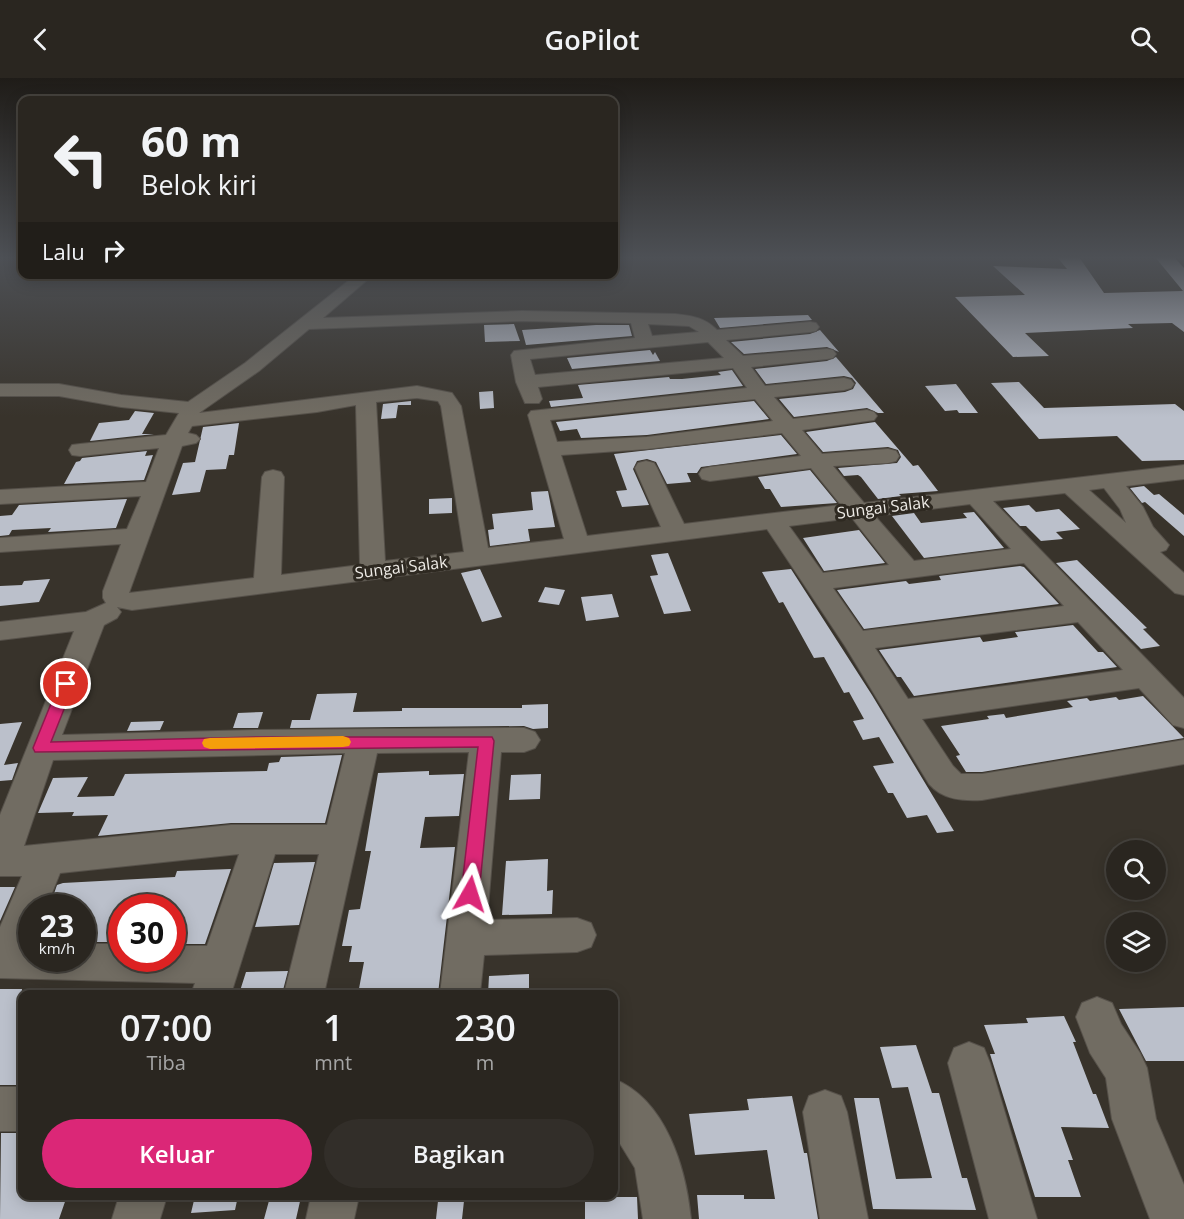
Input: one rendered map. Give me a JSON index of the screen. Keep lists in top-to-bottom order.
{
  "streets": {
    "street": ["Sungai Salak"]
  },
  "page": {
    "header": "GoPilot",
    "turn": ["60 m", "Belok kiri"],
    "then": "Lalu",
    "speed": "23 km/h",
    "limit": "30",
    "eta": [
      "07:00",
      "Tiba",
      "1",
      "mnt",
      "230",
      "m"
    ],
    "buttons": ["Keluar", "Bagikan"]
  }
}
